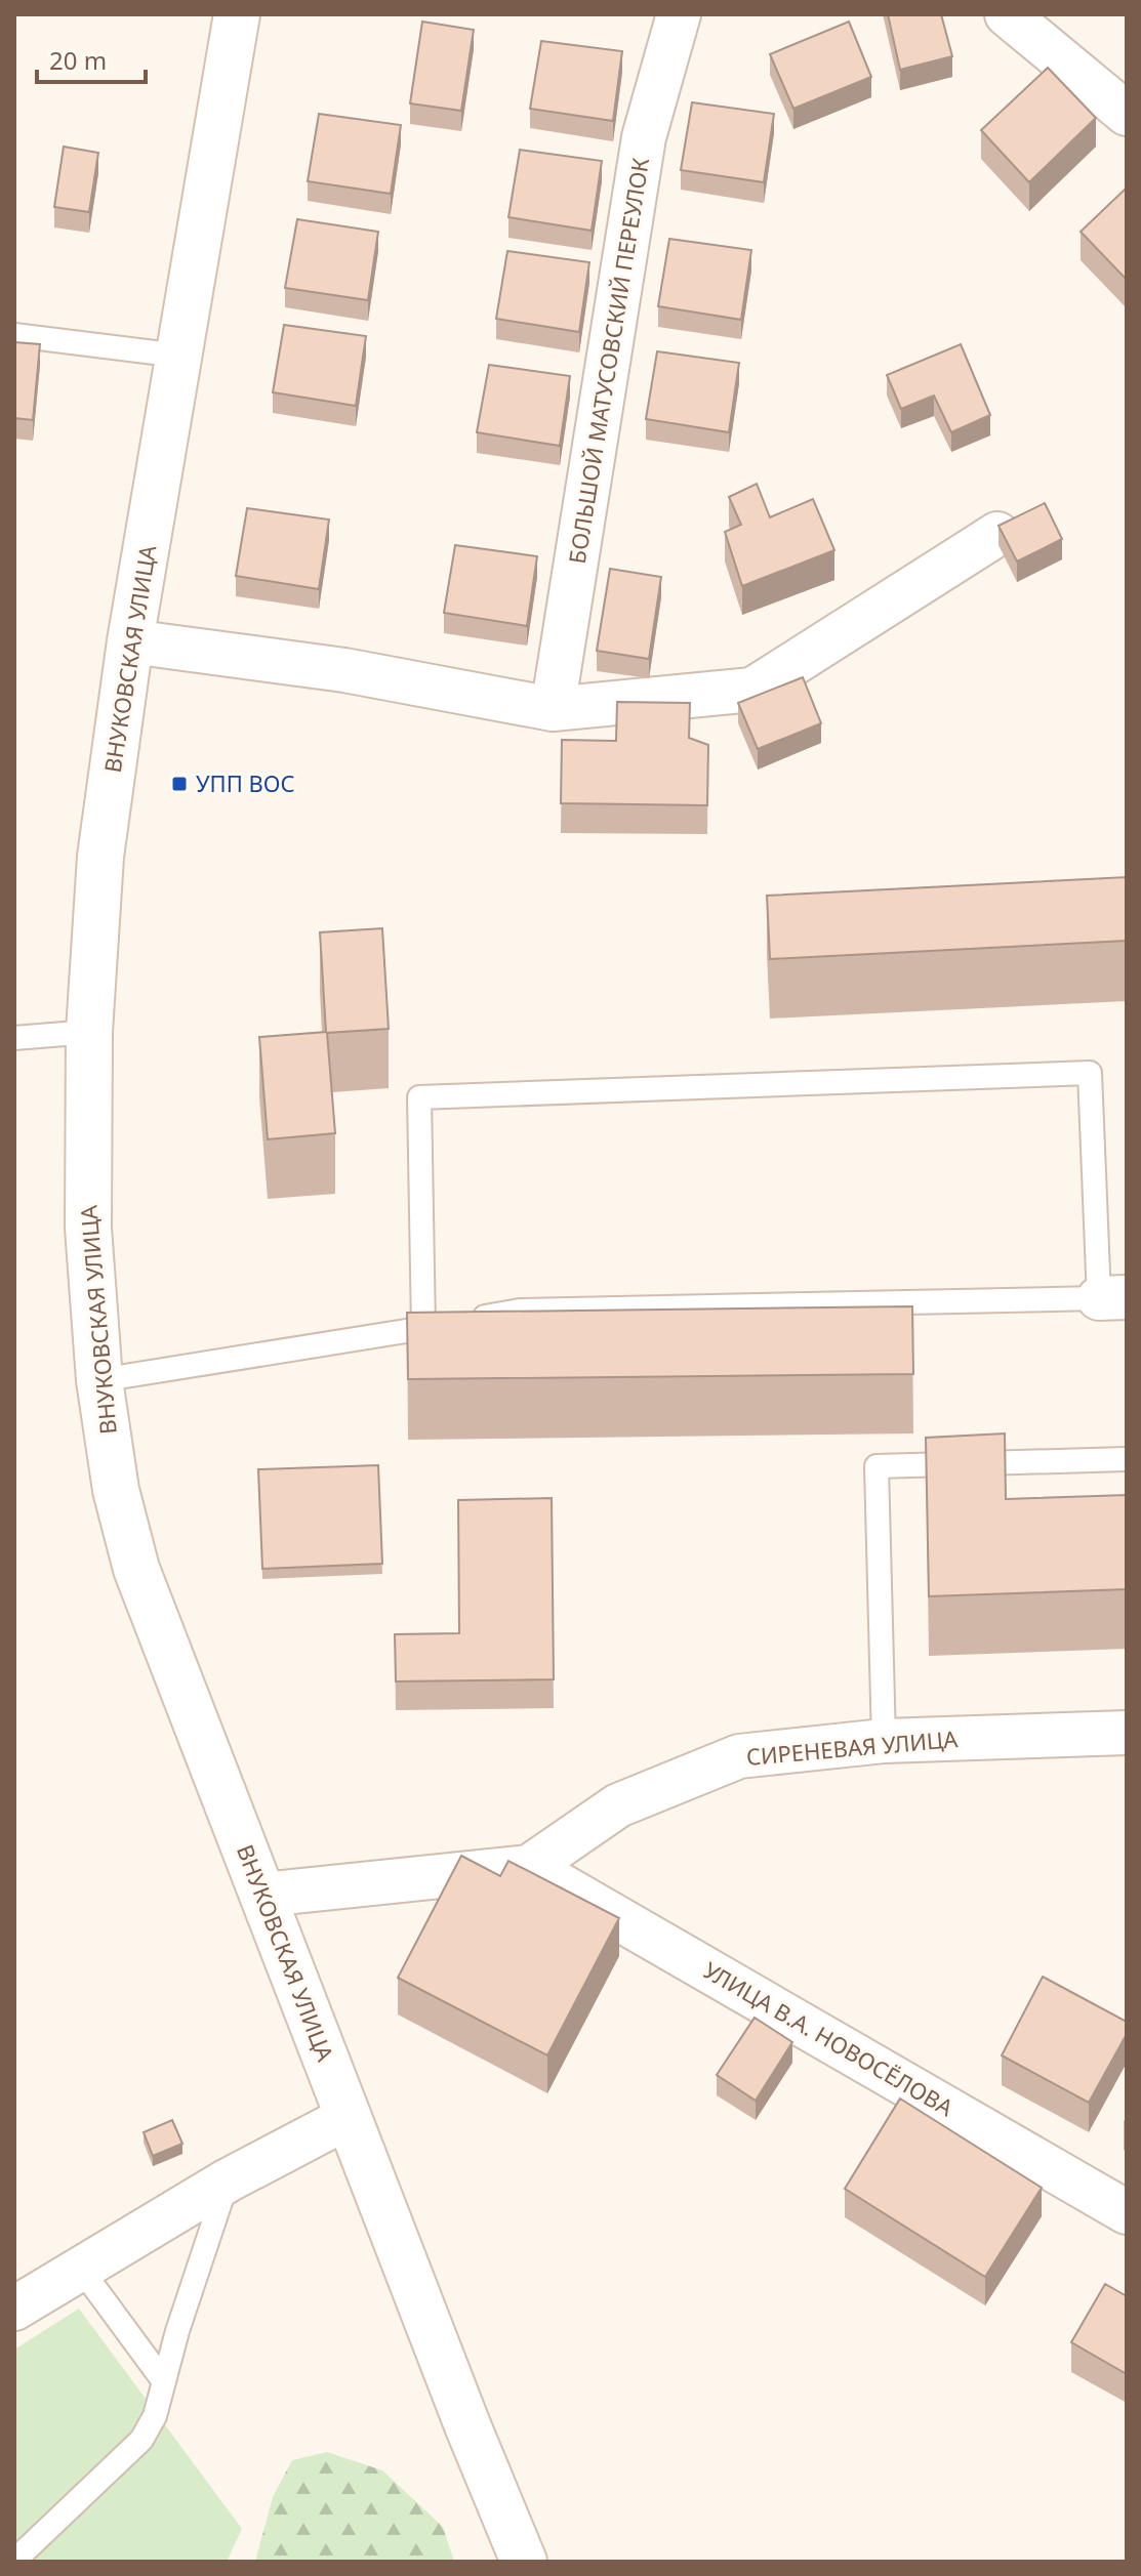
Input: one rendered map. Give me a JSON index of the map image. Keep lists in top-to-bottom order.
{
  "streets": {
    "main road": ["ВНУКОВСКАЯ УЛИЦА"],
    "street": ["БОЛЬШОЙ МАТУСОВСКИЙ ПЕРЕУЛОК", "СИРЕНЕВАЯ УЛИЦА", "УЛИЦА В.А. НОВОСЁЛОВА"]
  },
  "crossings": [
    ["ВНУКОВСКАЯ УЛИЦА", "СИРЕНЕВАЯ УЛИЦА"],
    ["СИРЕНЕВАЯ УЛИЦА", "УЛИЦА В.А. НОВОСЁЛОВА"]
  ],
  "places": {
    "transit": ["УПП ВОС"]
  },
  "scale_bar": "20 m"
}
